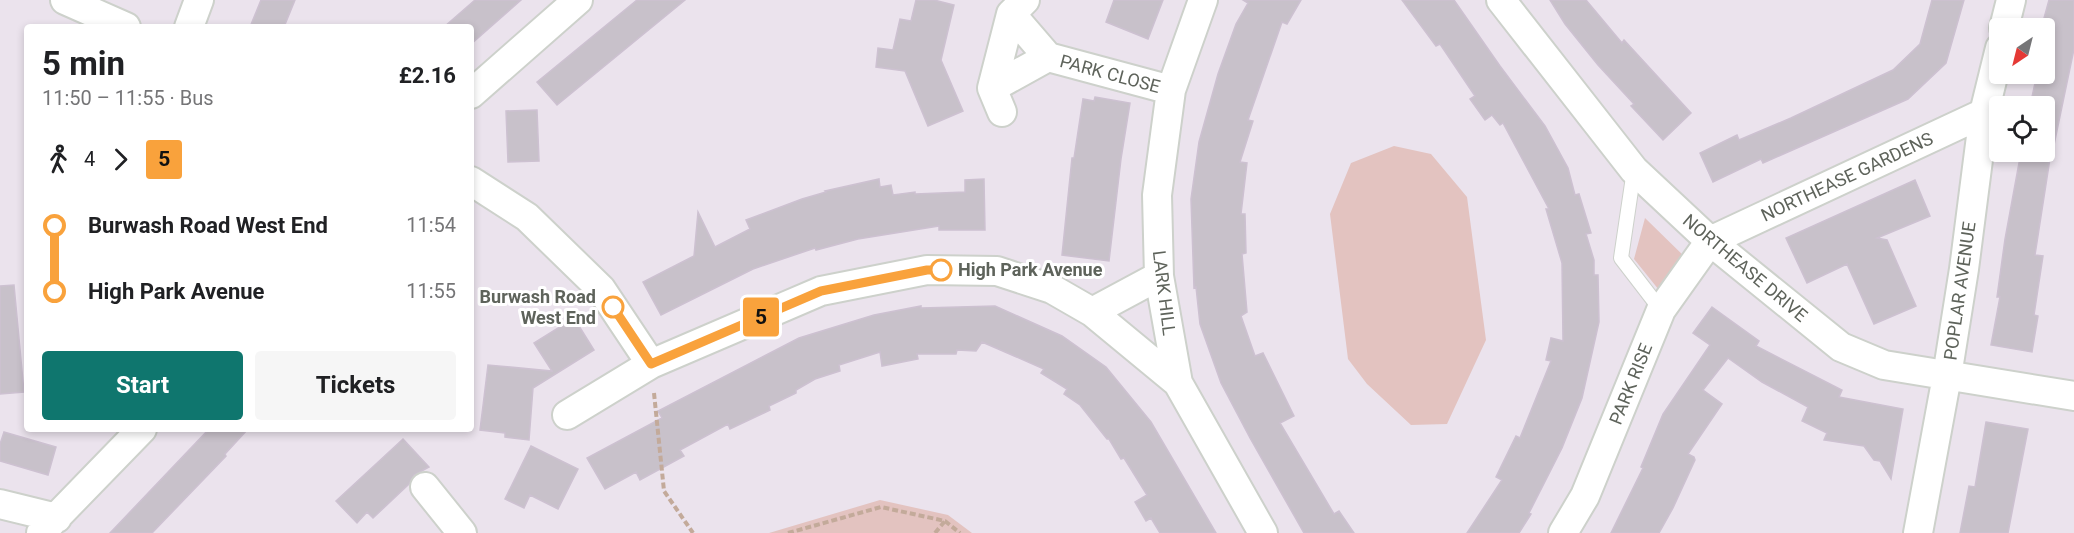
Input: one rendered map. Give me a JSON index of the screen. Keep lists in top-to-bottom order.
{
  "streets": {
    "street": [
      "PARK CLOSE",
      "NORTHEASE GARDENS",
      "NORTHEASE DRIVE",
      "POPLAR AVENUE",
      "LARK HILL",
      "PARK RISE"
    ]
  },
  "crossings": [
    ["PARK CLOSE", "LARK HILL"],
    ["NORTHEASE GARDENS", "NORTHEASE DRIVE"],
    ["NORTHEASE GARDENS", "POPLAR AVENUE"],
    ["NORTHEASE GARDENS", "PARK RISE"],
    ["NORTHEASE DRIVE", "POPLAR AVENUE"],
    ["NORTHEASE DRIVE", "PARK RISE"]
  ],
  "places": ["High Park Avenue", "Burwash Road West End"],
  "lines": ["bus line 5"],
  "north": "bottom left",
  "page": {
    "on_map": "5",
    "heading": ["5 min", "11:50 – 11:55 · Bus", "£2.16"],
    "legs": ["4", "5"],
    "list": [
      {
        "name": "Burwash Road West End",
        "value": "11:54"
      },
      {
        "name": "High Park Avenue",
        "value": "11:55"
      }
    ],
    "buttons": ["Start", "Tickets"]
  }
}
